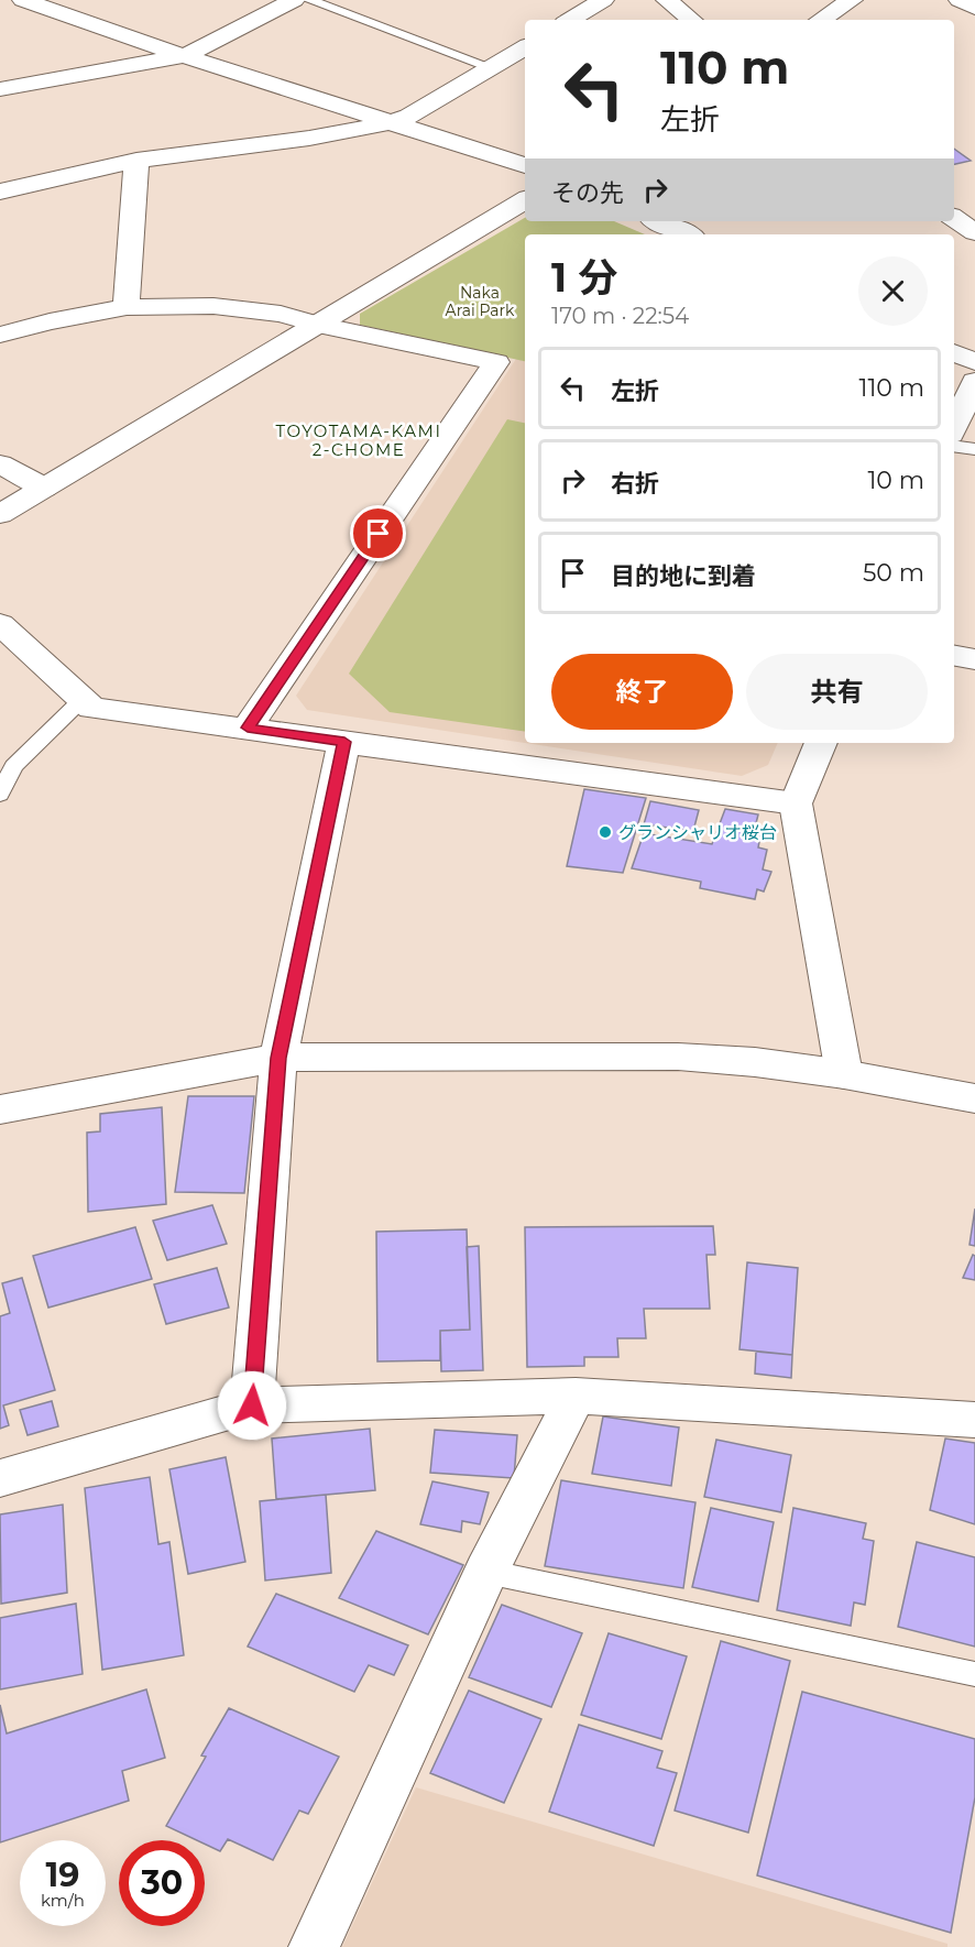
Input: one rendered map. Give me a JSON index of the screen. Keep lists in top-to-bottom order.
{
  "districts": ["TOYOTAMA-KAMI 2-CHOME"],
  "parks": ["Naka Arai Park"],
  "places": ["グランシャリオ桜台"],
  "page": {
    "turn": ["110 m", "左折"],
    "then": "その先",
    "heading": ["1 分", "170 m · 22:54"],
    "list": [
      {
        "name": "左折",
        "value": "110 m"
      },
      {
        "name": "右折",
        "value": "10 m"
      },
      {
        "name": "目的地に到着",
        "value": "50 m"
      }
    ],
    "buttons": ["終了", "共有"],
    "speed": "19 km/h",
    "limit": "30"
  }
}
